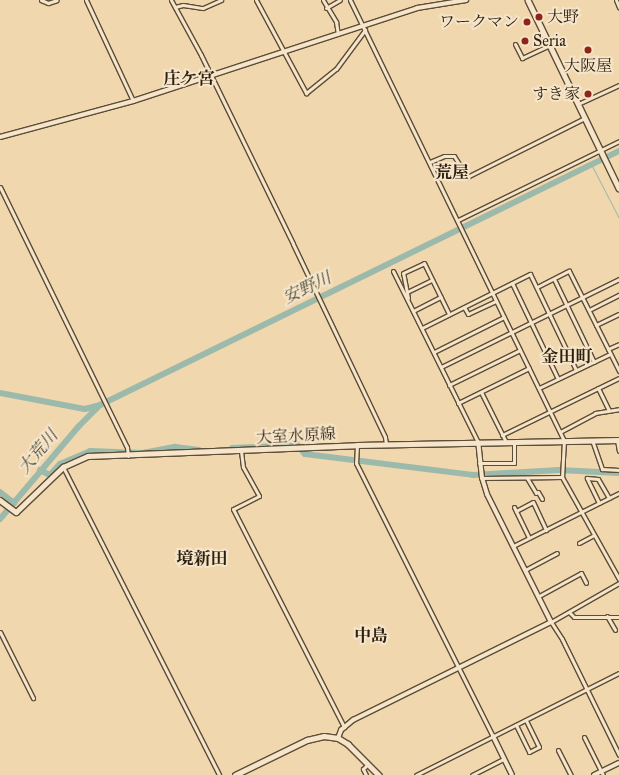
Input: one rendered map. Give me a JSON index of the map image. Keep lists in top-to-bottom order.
{
  "streets": {
    "main road": ["大室水原線"]
  },
  "districts": [
    "庄ケ宮",
    "荒屋",
    "金田町",
    "境新田",
    "中島"
  ],
  "water": ["安野川", "大荒川"],
  "places": [
    "大野",
    "ワークマン",
    "Seria",
    "大阪屋",
    "すき家"
  ]
}
